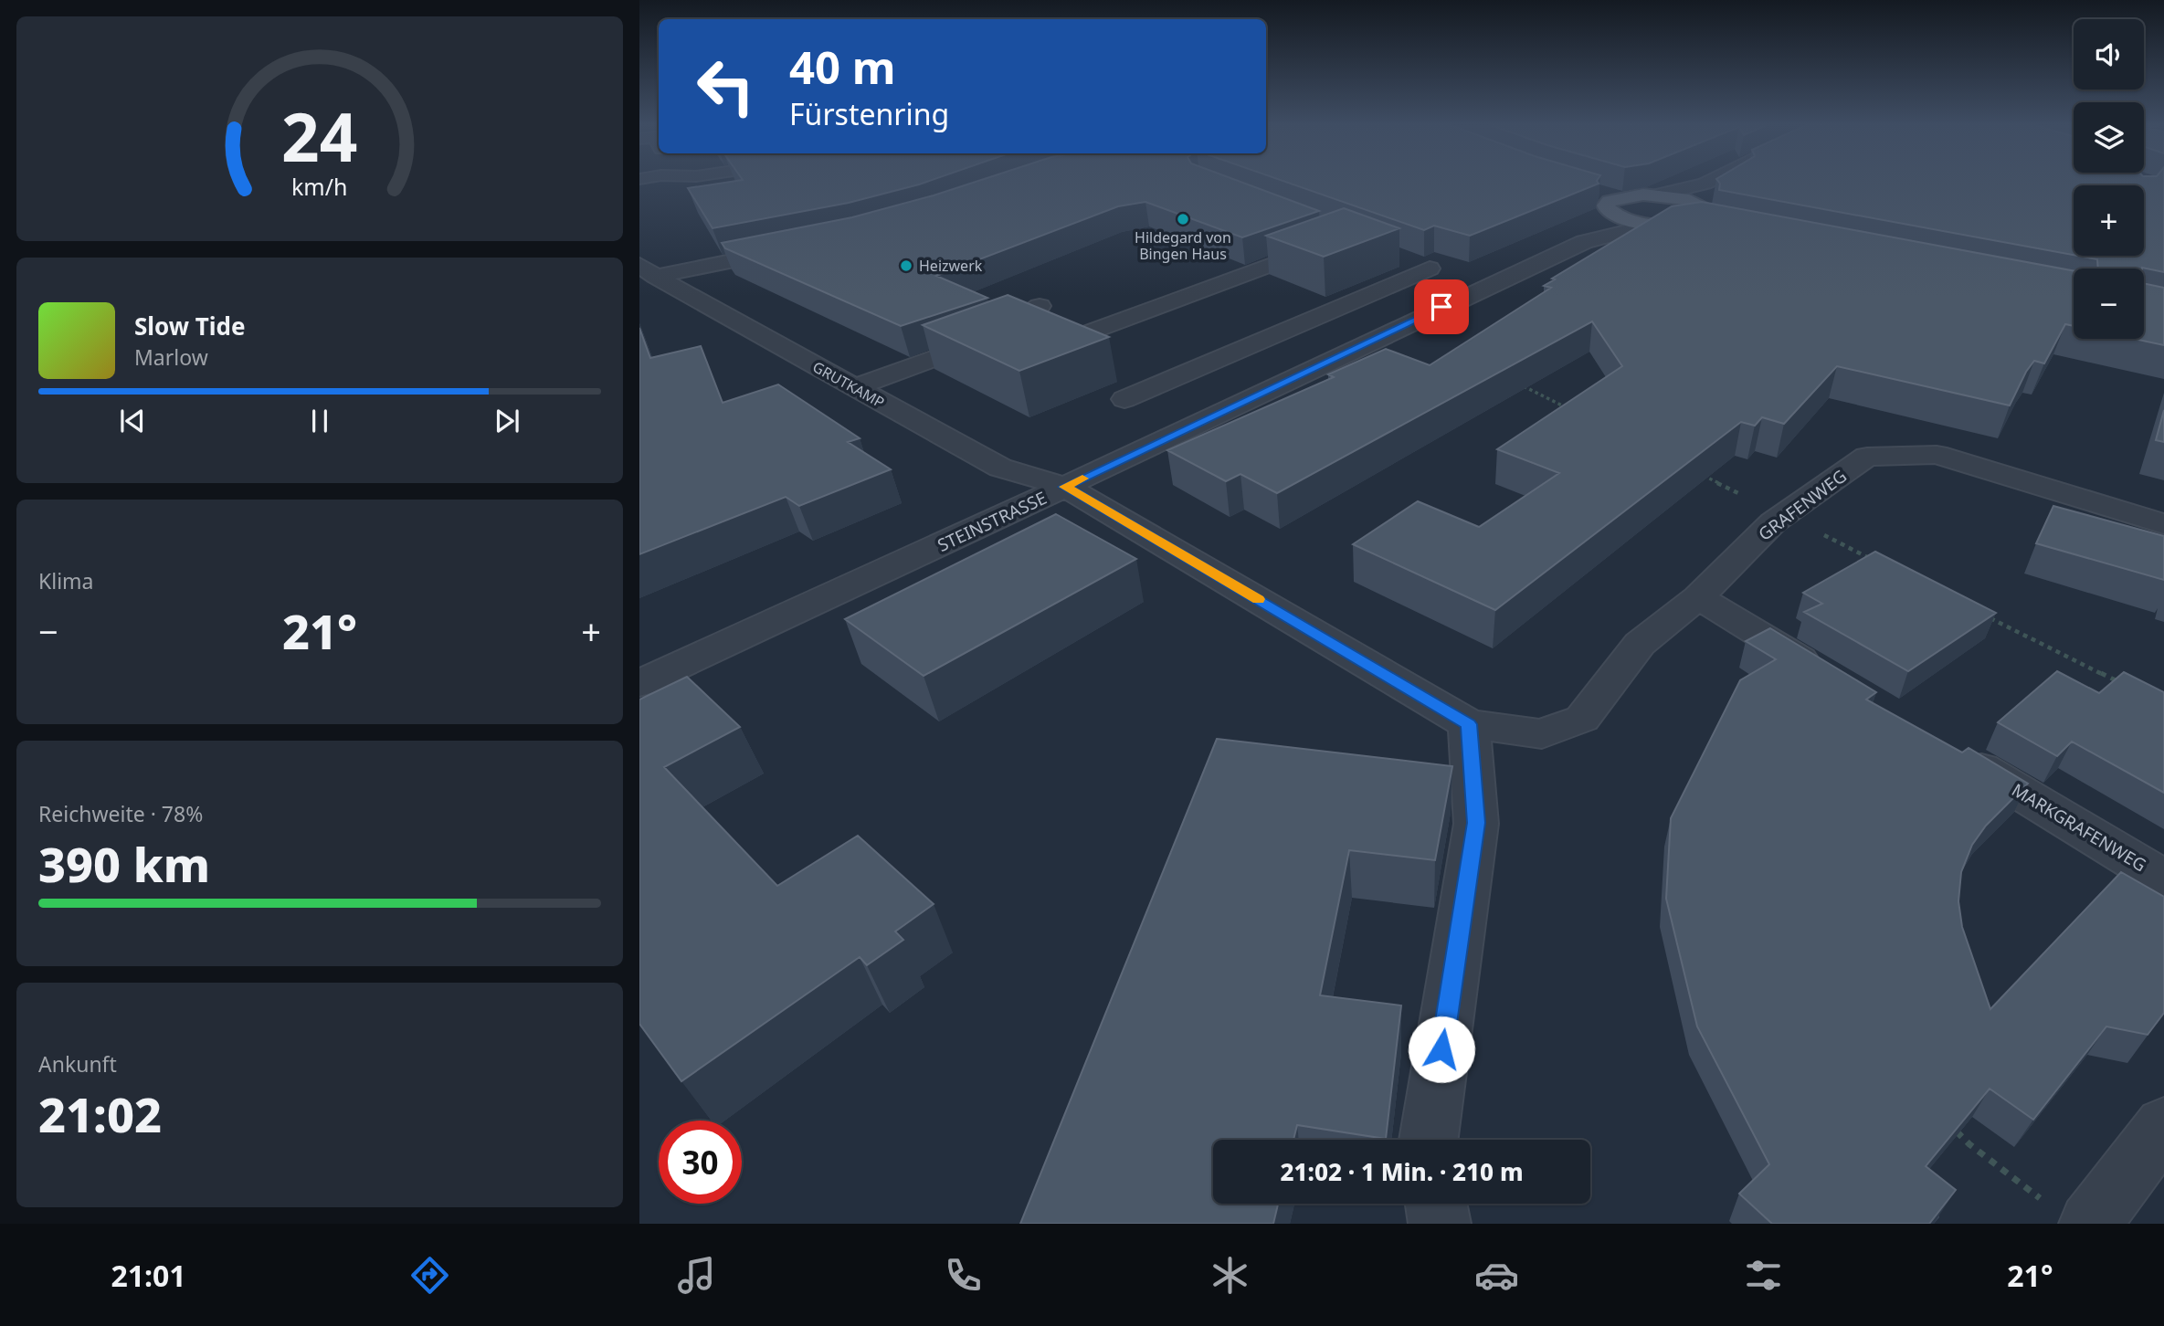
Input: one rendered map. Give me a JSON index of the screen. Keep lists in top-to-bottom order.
{
  "streets": {
    "street": [
      "GRUTKAMP",
      "GRAFENWEG",
      "STEINSTRASSE",
      "MARKGRAFENWEG"
    ]
  },
  "crossings": [
    ["GRUTKAMP", "GRAFENWEG"],
    ["GRUTKAMP", "STEINSTRASSE"]
  ],
  "places": ["Hildegard von Bingen Haus", "Heizwerk"],
  "page": {
    "map_buttons": ["+", "−"],
    "turn": ["40 m", "Fürstenring"],
    "song": ["Slow Tide", "Marlow"],
    "tile": [
      "Klima",
      ["Reichweite · 78%", "390 km"],
      ["Ankunft", "21:02"]
    ],
    "heat": ["−", "21°", "+"],
    "limit": "30",
    "trip": "21:02 · 1 Min. · 210 m",
    "tabs": ["21:01", "21°"],
    "gauge": ["24", "km/h"]
  }
}
